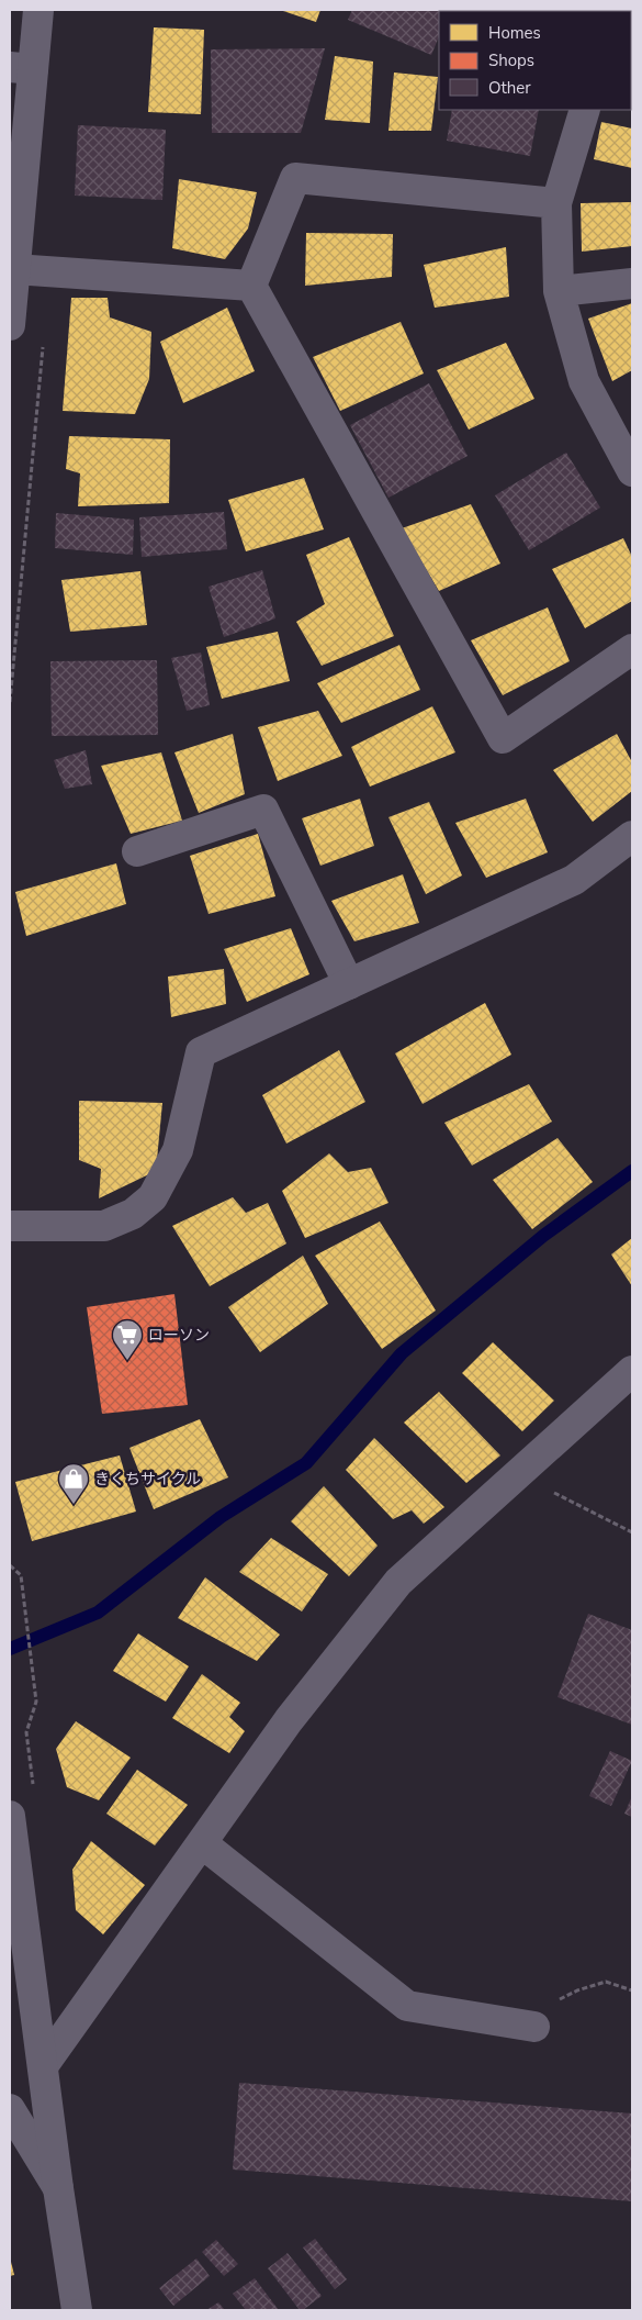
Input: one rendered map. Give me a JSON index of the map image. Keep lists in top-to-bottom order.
{
  "places": {
    "supermarket": ["ローソン"],
    "shop": ["きくちサイクル"]
  },
  "legend": ["Homes", "Shops", "Other"]
}
